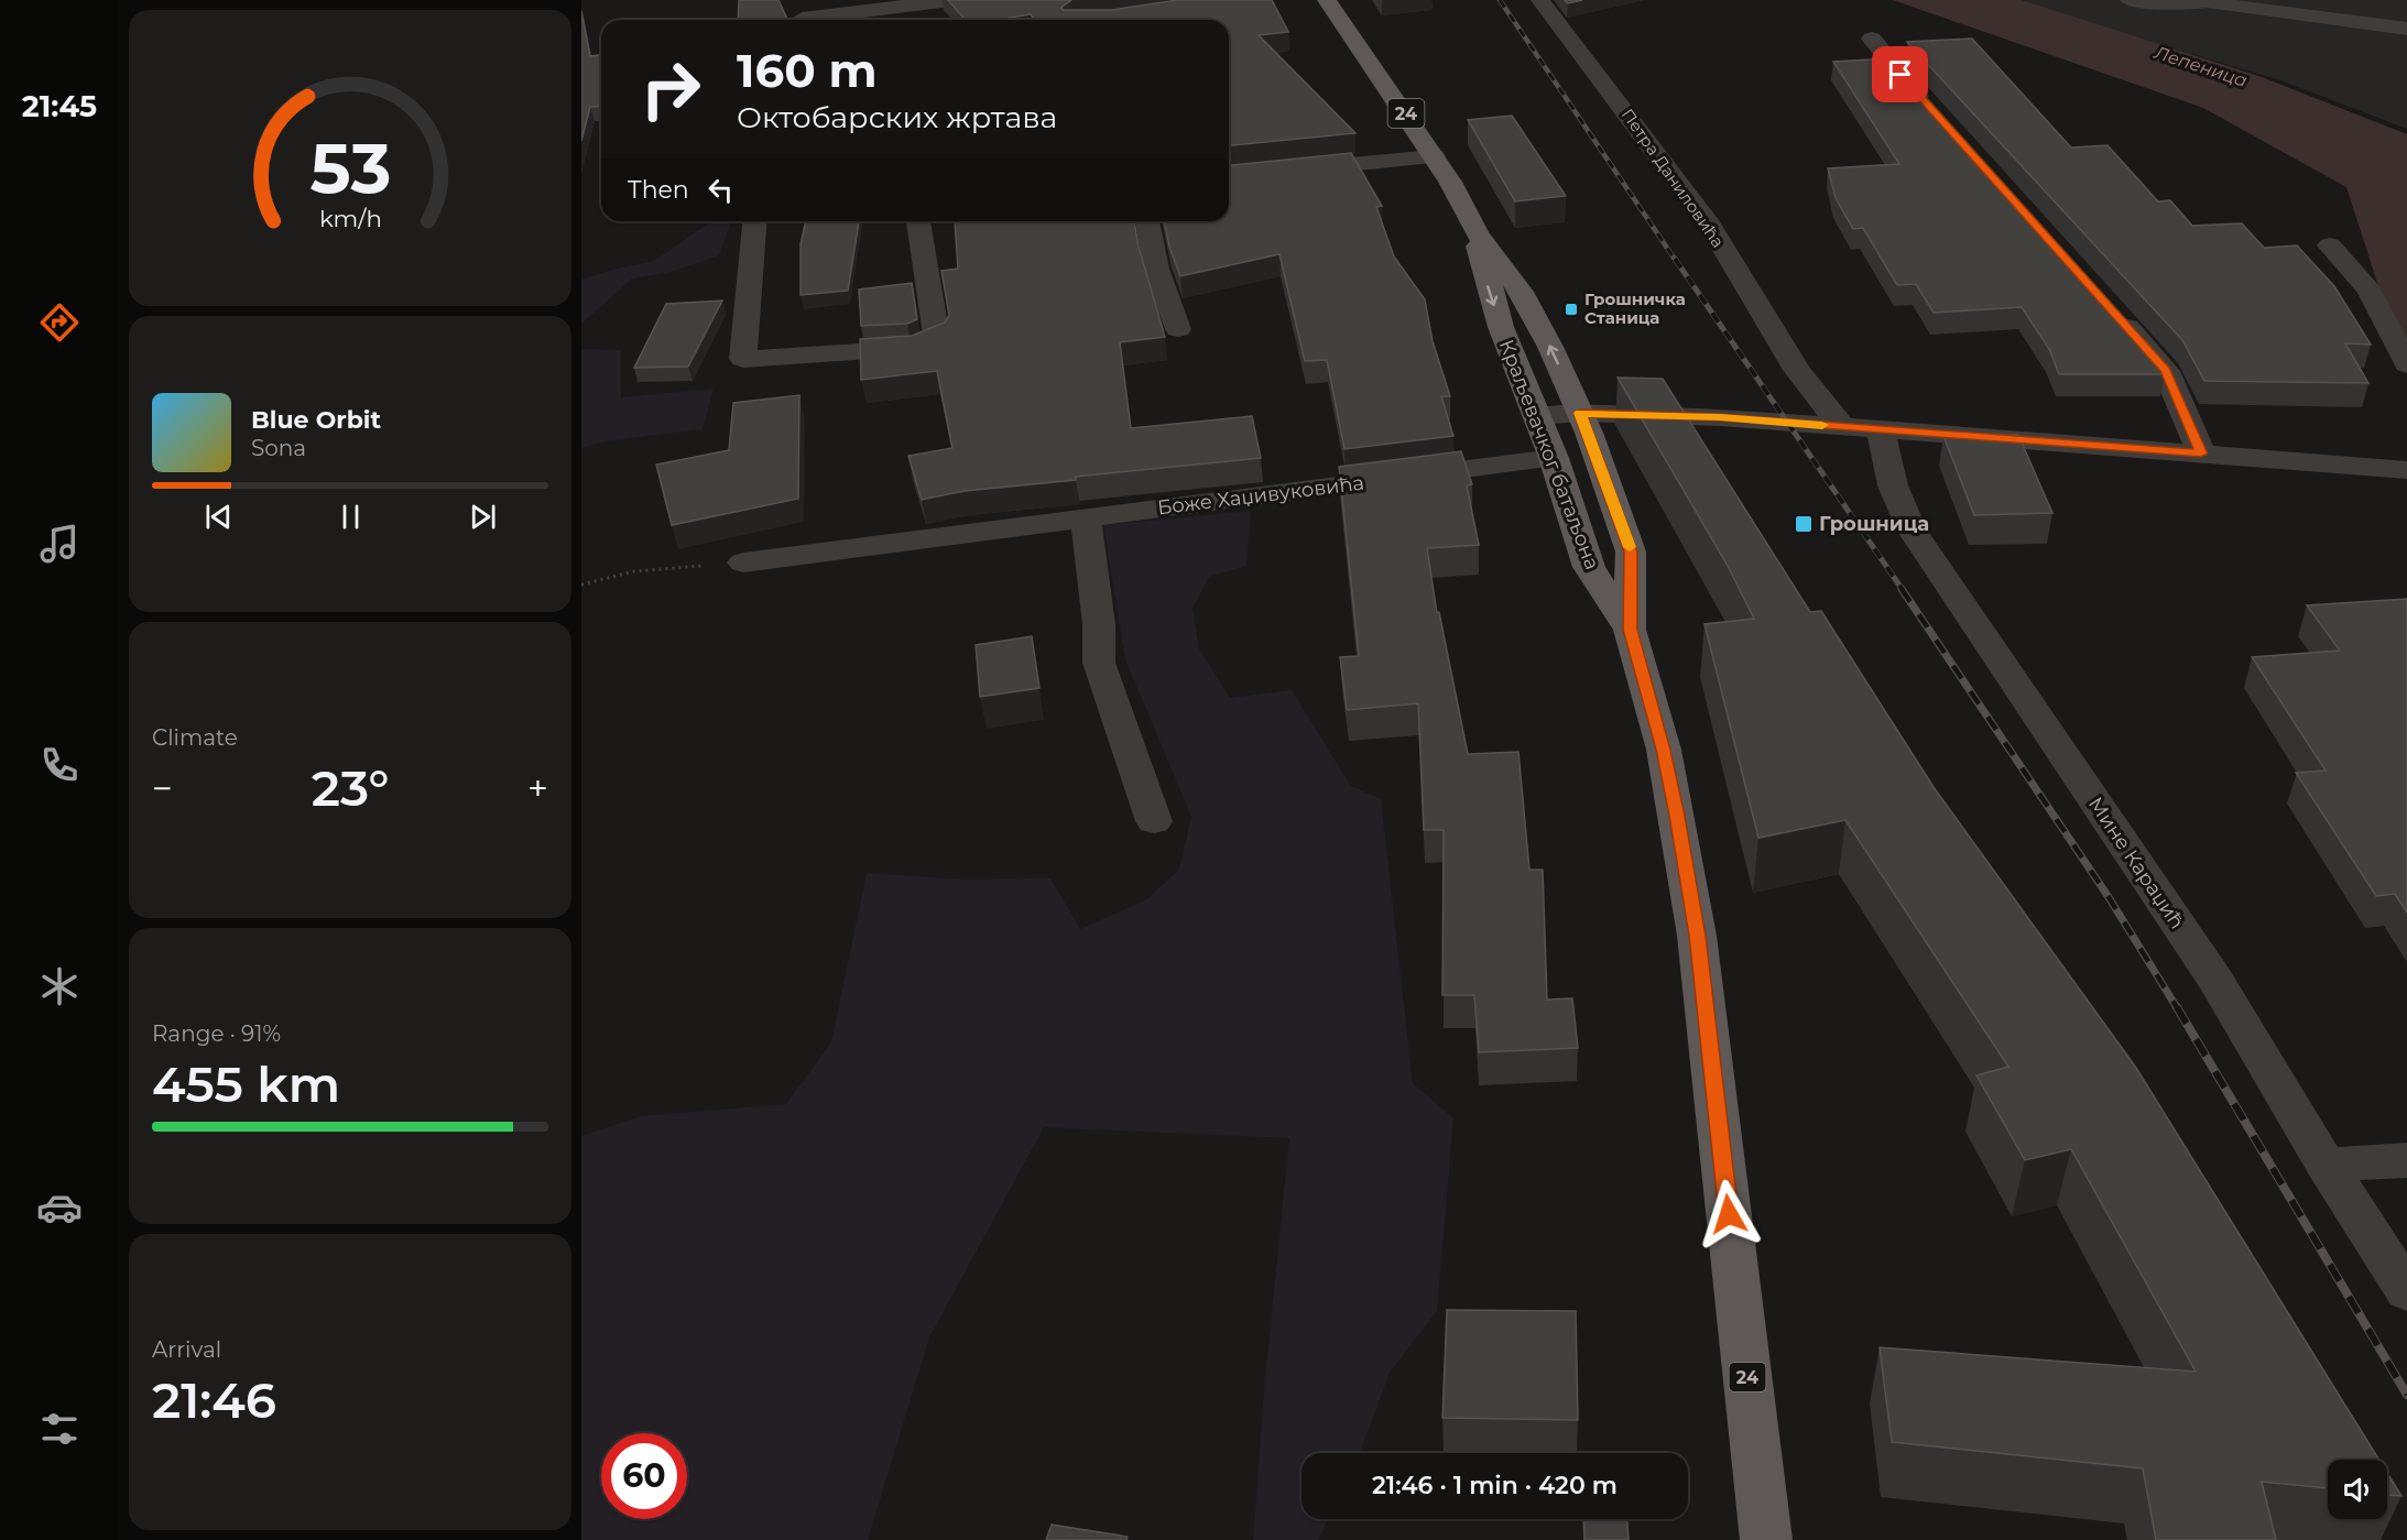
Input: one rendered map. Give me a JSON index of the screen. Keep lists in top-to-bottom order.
{
  "streets": {
    "main road": ["24", "Краљевачког батаљона"],
    "street": ["Петра Даниловића", "Боже Хаџивуковића", "Мине Караџић"]
  },
  "crossings": [
    ["Краљевачког батаљона", "Боже Хаџивуковића"]
  ],
  "water": ["Лепеница"],
  "places": {
    "transit": ["Грошничка Станица", "Грошница"]
  },
  "page": {
    "tabs": "21:45",
    "turn": ["160 m", "Октобарских жртава"],
    "then": "Then",
    "song": ["Blue Orbit", "Sona"],
    "tile": [
      "Climate",
      ["Range · 91%", "455 km"],
      ["Arrival", "21:46"]
    ],
    "heat": ["−", "23°", "+"],
    "limit": "60",
    "trip": "21:46 · 1 min · 420 m",
    "gauge": ["53", "km/h"]
  }
}
